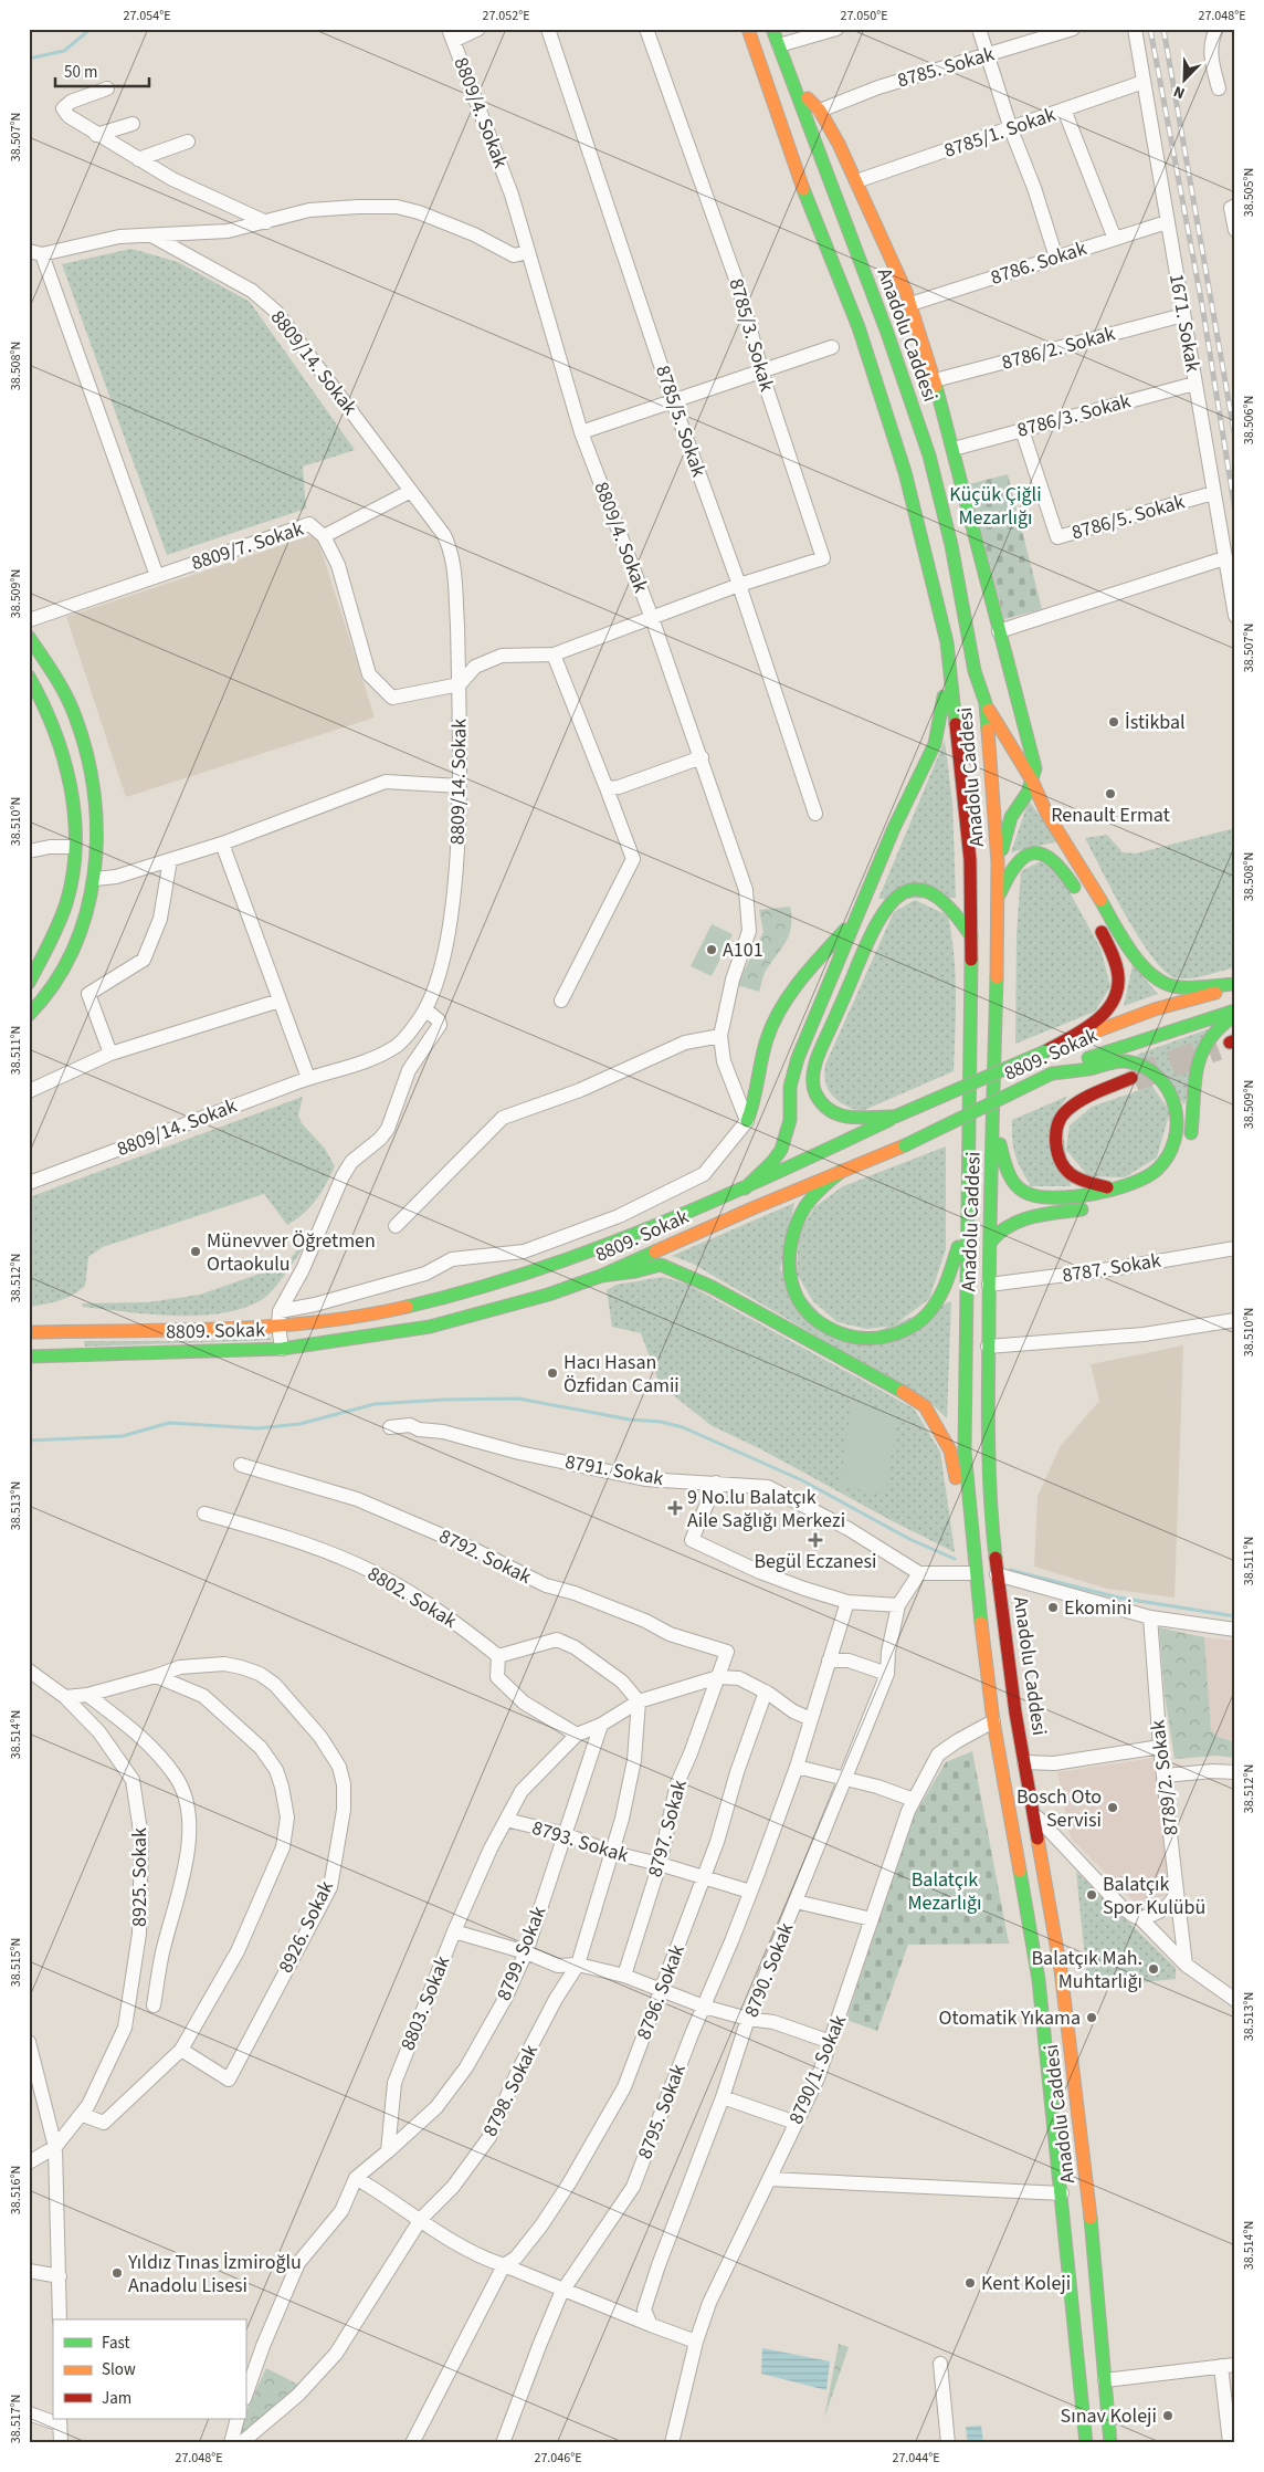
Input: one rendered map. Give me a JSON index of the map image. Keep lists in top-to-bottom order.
{
  "streets": {
    "main road": ["Anadolu Caddesi", "8809. Sokak"],
    "street": [
      "8785. Sokak",
      "8809/4. Sokak",
      "8785/1. Sokak",
      "8786. Sokak",
      "1671. Sokak",
      "8785/3. Sokak",
      "8786/2. Sokak",
      "8809/14. Sokak",
      "8786/3. Sokak",
      "8785/5. Sokak",
      "8786/5. Sokak",
      "8809/7. Sokak",
      "8787. Sokak",
      "8791. Sokak",
      "8792. Sokak",
      "8802. Sokak",
      "8789/2. Sokak",
      "8797. Sokak",
      "8793. Sokak",
      "8925. Sokak",
      "8926. Sokak",
      "8799. Sokak",
      "8790. Sokak",
      "8796. Sokak",
      "8803. Sokak",
      "8790/1. Sokak",
      "8798. Sokak",
      "8795. Sokak"
    ]
  },
  "crossings": [
    ["8785/1. Sokak", "1671. Sokak"],
    ["8786. Sokak", "1671. Sokak"],
    ["1671. Sokak", "8786/2. Sokak"],
    ["1671. Sokak", "8786/3. Sokak"],
    ["1671. Sokak", "8786/5. Sokak"],
    ["8785/3. Sokak", "8785/5. Sokak"],
    ["Anadolu Caddesi", "8787. Sokak"],
    ["Anadolu Caddesi", "8790/1. Sokak"],
    ["8809/14. Sokak", "8809/7. Sokak"],
    ["8786/3. Sokak", "8786/5. Sokak"],
    ["8791. Sokak", "8790. Sokak"],
    ["8792. Sokak", "8797. Sokak"],
    ["8797. Sokak", "8793. Sokak"],
    ["8797. Sokak", "8803. Sokak"],
    ["8793. Sokak", "8799. Sokak"],
    ["8793. Sokak", "8796. Sokak"],
    ["8793. Sokak", "8803. Sokak"],
    ["8793. Sokak", "8798. Sokak"],
    ["8793. Sokak", "8795. Sokak"],
    ["8925. Sokak", "8926. Sokak"],
    ["8799. Sokak", "8803. Sokak"],
    ["8803. Sokak", "8798. Sokak"]
  ],
  "parks": ["Küçük Çiğli Mezarlığı", "Balatçık Mezarlığı"],
  "places": {
    "other": [
      "İstikbal",
      "Renault Ermat",
      "A101",
      "Münevver Öğretmen Ortaokulu",
      "Hacı Hasan Özfidan Camii",
      "Ekomini",
      "Bosch Oto Servisi",
      "Balatçık Spor Kulübü",
      "Balatçık Mah. Muhtarlığı",
      "Otomatik Yıkama",
      "Yıldız Tınas İzmiroğlu Anadolu Lisesi",
      "Kent Koleji",
      "Sınav Koleji"
    ],
    "health": ["9 No.lu Balatçık Aile Sağlığı Merkezi", "Begül Eczanesi"]
  },
  "legend": ["Fast", "Slow", "Jam"],
  "scale_bar": "50 m",
  "north": "bottom left",
  "coordinates": [
    "27.054°E",
    "27.052°E",
    "27.050°E",
    "27.048°E",
    "38.507°N",
    "38.505°N",
    "38.508°N",
    "38.506°N",
    "38.509°N",
    "38.510°N",
    "38.511°N",
    "38.512°N",
    "38.513°N",
    "38.514°N",
    "38.515°N",
    "38.516°N",
    "38.517°N",
    "27.046°E",
    "27.044°E"
  ]
}
